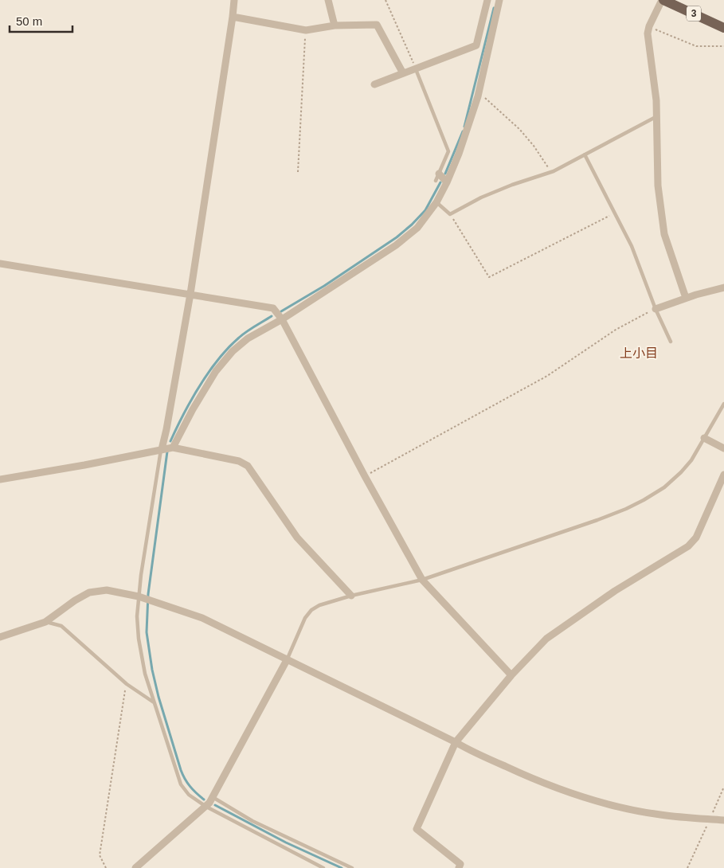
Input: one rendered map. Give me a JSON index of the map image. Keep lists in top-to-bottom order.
{
  "streets": {
    "main road": ["3"]
  },
  "districts": ["上小目"],
  "scale_bar": "50 m"
}
